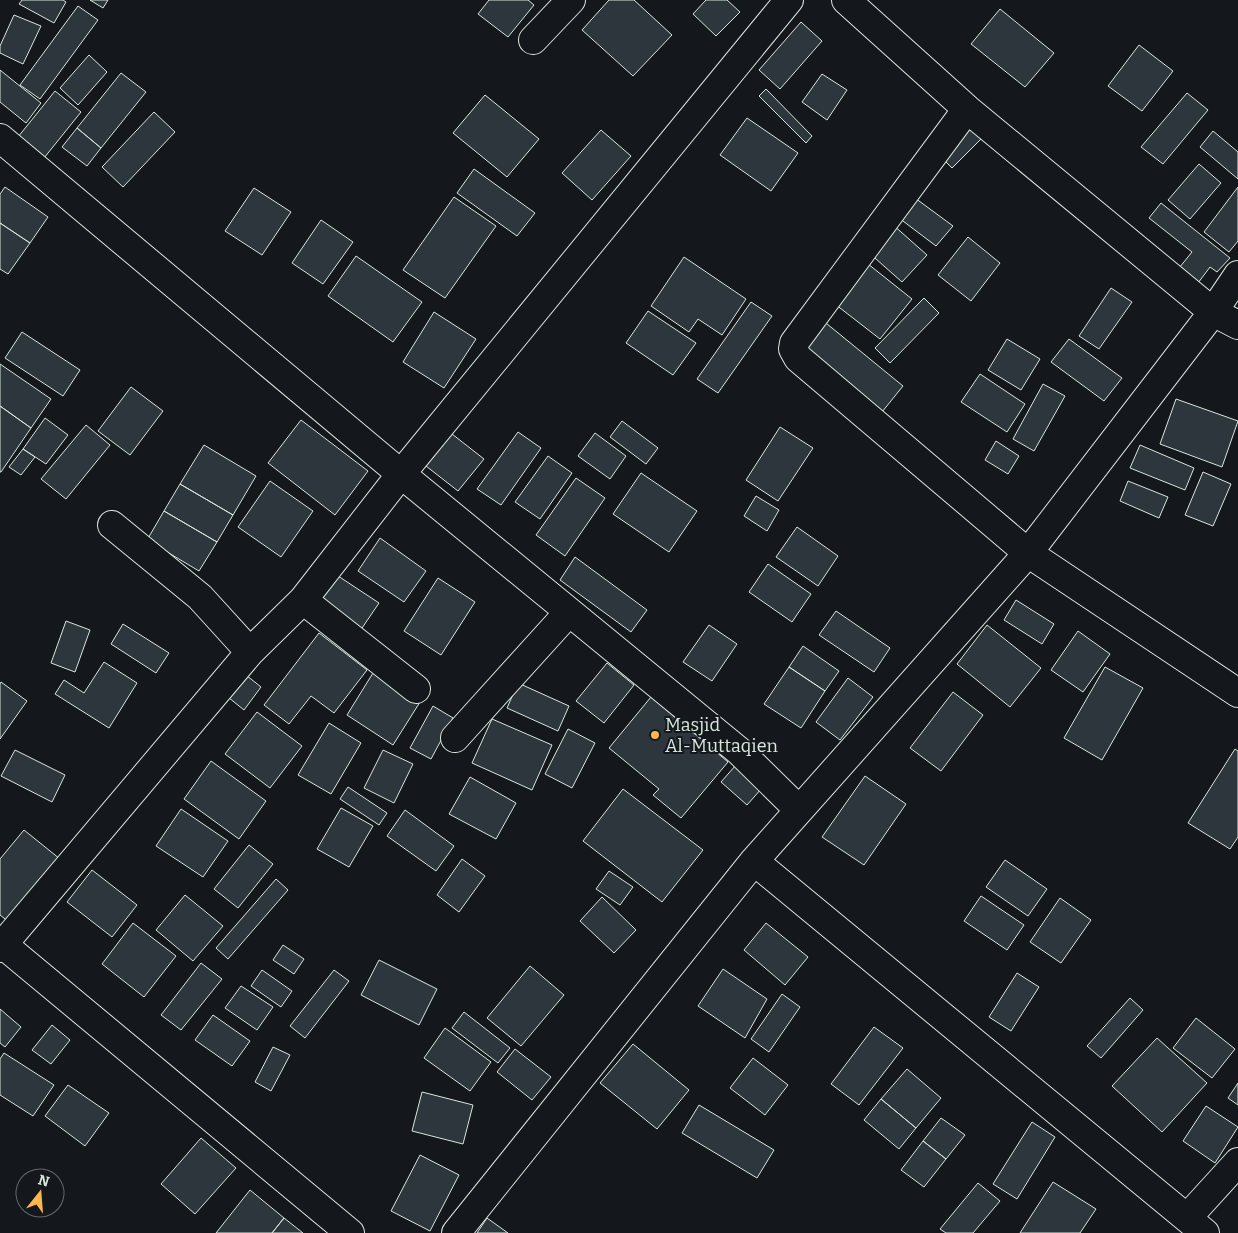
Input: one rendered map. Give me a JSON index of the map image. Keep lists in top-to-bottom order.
{
  "places": ["Masjid Al-Muttaqien"],
  "north": "top"
}
